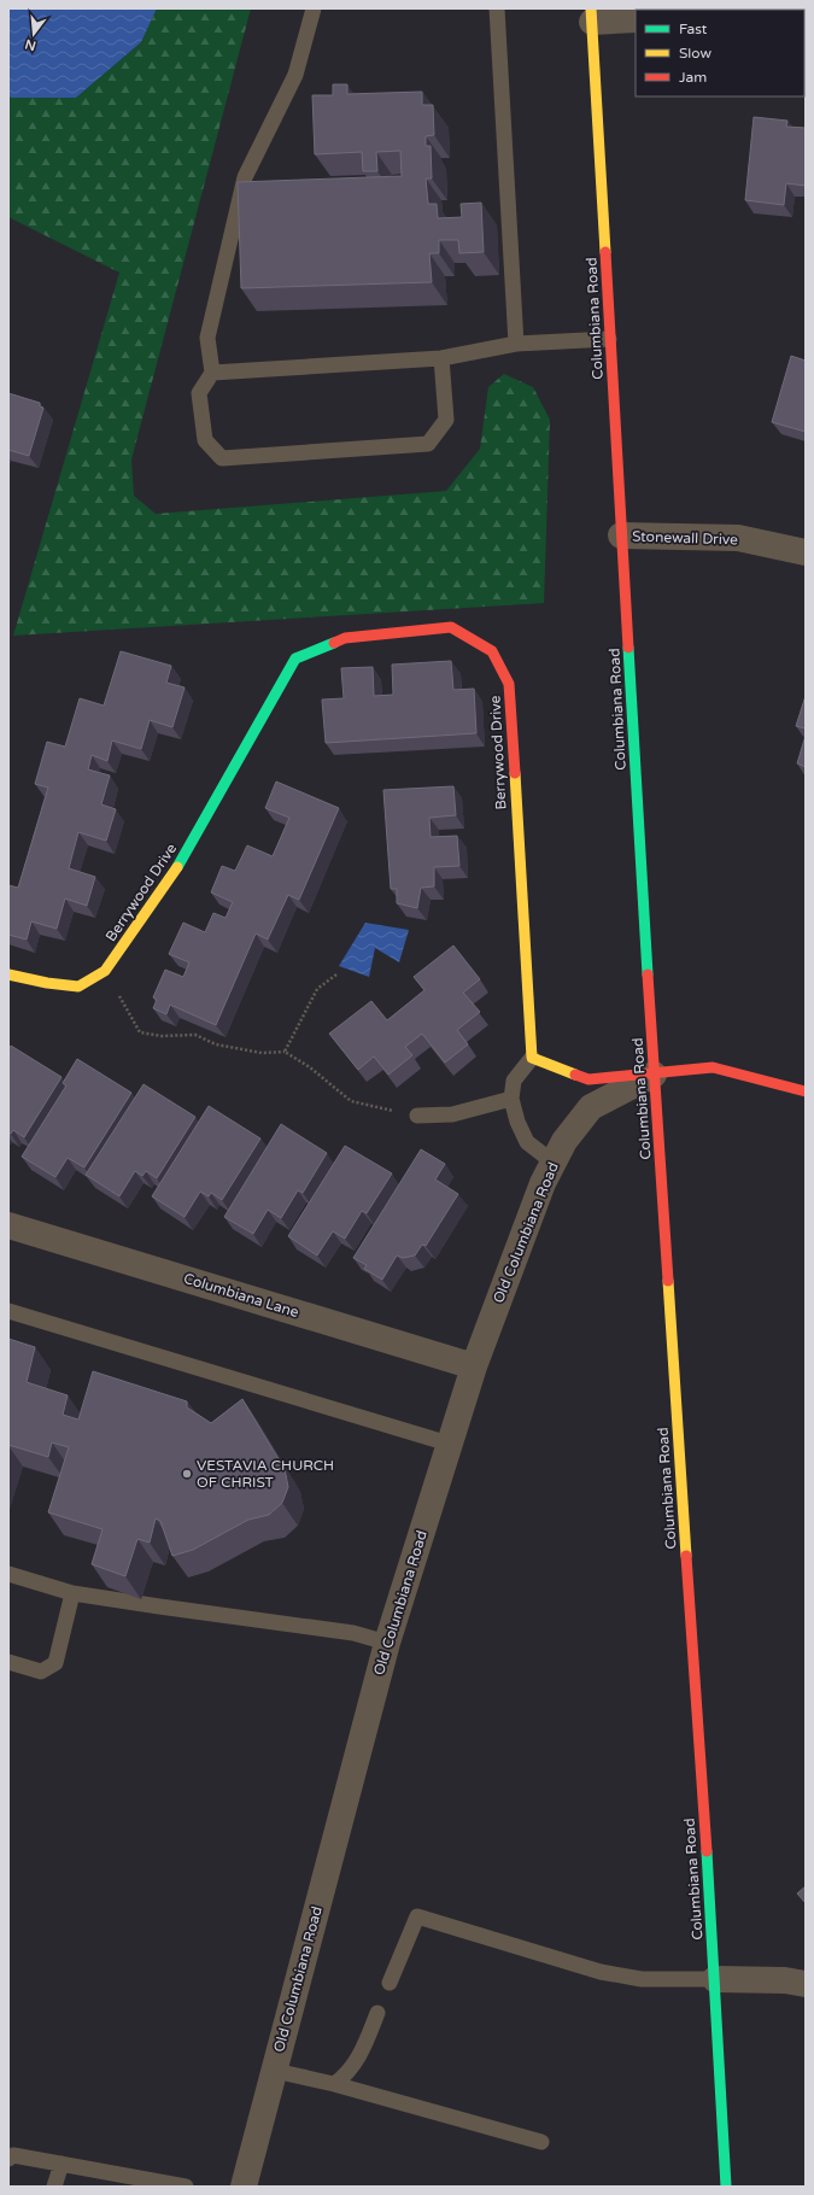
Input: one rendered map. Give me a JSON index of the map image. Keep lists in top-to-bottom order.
{
  "streets": {
    "main road": ["Columbiana Road", "Berrywood Drive"],
    "street": ["Stonewall Drive", "Old Columbiana Road", "Columbiana Lane"]
  },
  "crossings": [
    ["Columbiana Road", "Stonewall Drive"],
    ["Columbiana Road", "Old Columbiana Road"],
    ["Old Columbiana Road", "Columbiana Lane"]
  ],
  "places": ["VESTAVIA CHURCH OF CHRIST"],
  "legend": ["Fast", "Slow", "Jam"],
  "north": "bottom"
}
